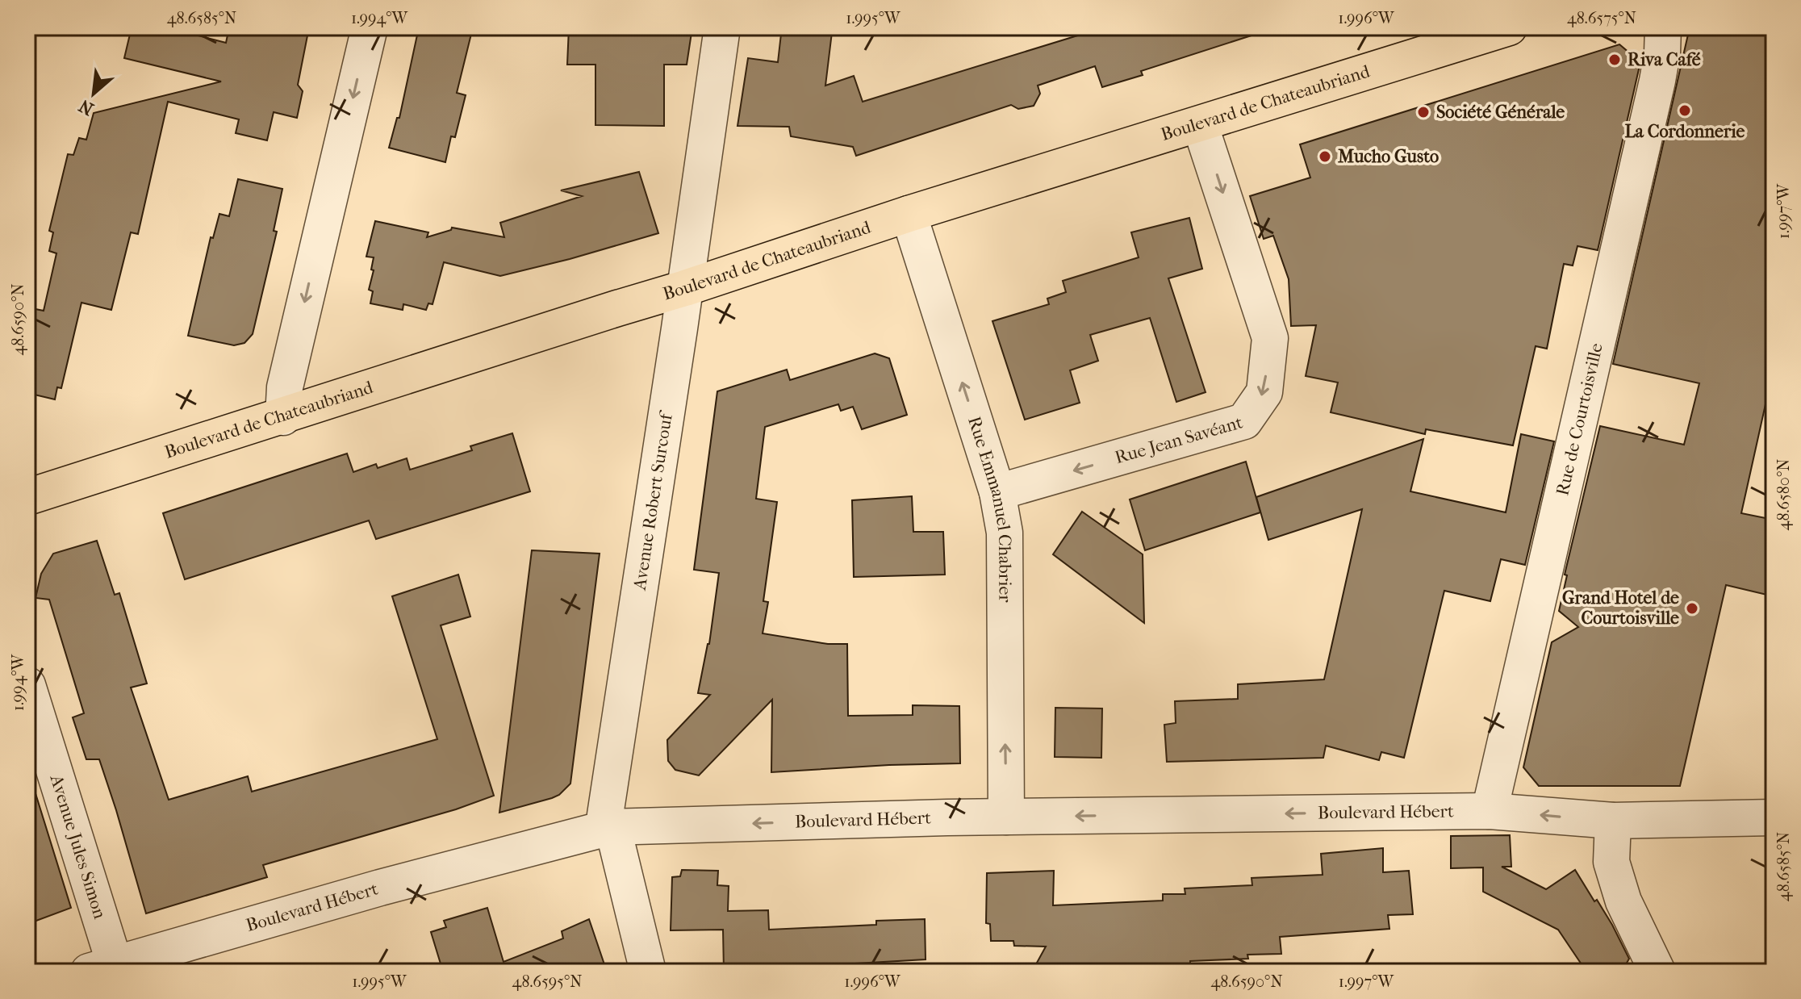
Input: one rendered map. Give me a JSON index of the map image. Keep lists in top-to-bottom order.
{
  "streets": {
    "main road": ["Boulevard de Chateaubriand"],
    "street": [
      "Rue de Courtoisville",
      "Rue Jean Savéant",
      "Avenue Robert Surcouf",
      "Rue Emmanuel Chabrier",
      "Boulevard Hébert",
      "Avenue Jules Simon"
    ]
  },
  "crossings": [
    ["Boulevard de Chateaubriand", "Rue Jean Savéant"],
    ["Boulevard de Chateaubriand", "Avenue Robert Surcouf"],
    ["Boulevard de Chateaubriand", "Rue Emmanuel Chabrier"],
    ["Rue de Courtoisville", "Boulevard Hébert"],
    ["Rue Jean Savéant", "Rue Emmanuel Chabrier"],
    ["Avenue Robert Surcouf", "Boulevard Hébert"],
    ["Rue Emmanuel Chabrier", "Boulevard Hébert"],
    ["Boulevard Hébert", "Avenue Jules Simon"]
  ],
  "one_way": ["Rue Emmanuel Chabrier", "Boulevard Hébert"],
  "places": [
    "Riva Café",
    "La Cordonnerie",
    "Société Générale",
    "Mucho Gusto",
    "Grand Hotel de Courtoisville"
  ],
  "north": "bottom left",
  "coordinates": [
    "48.6585°N",
    "1.994°W",
    "1.995°W",
    "1.996°W",
    "48.6575°N",
    "1.997°W",
    "48.6590°N",
    "48.6580°N",
    "48.6595°N"
  ]
}
